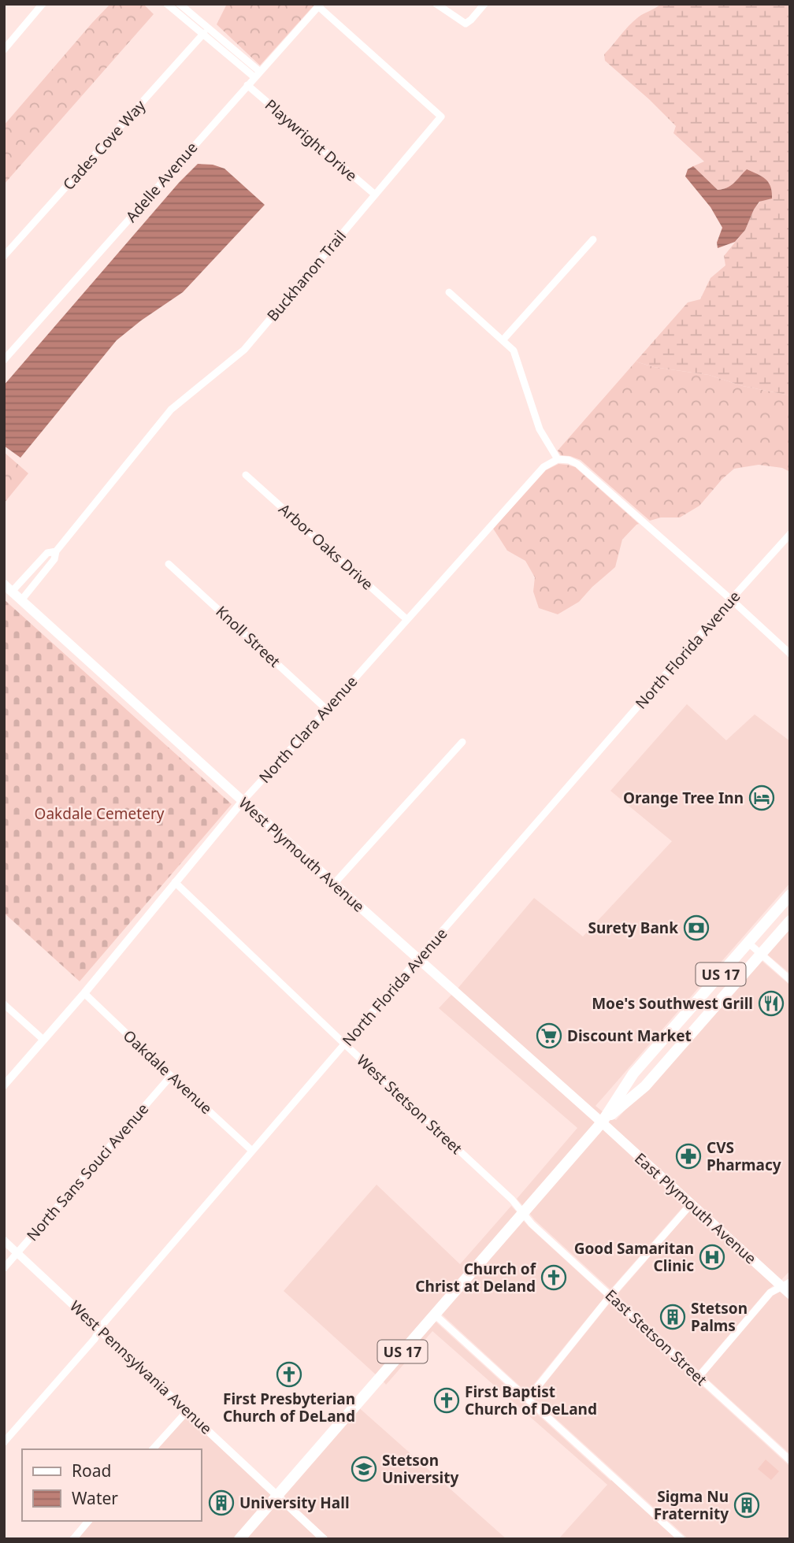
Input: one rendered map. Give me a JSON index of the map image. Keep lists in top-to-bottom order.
{
  "streets": {
    "main road": ["West Plymouth Avenue", "US 17", "East Plymouth Avenue"],
    "street": [
      "Playwright Drive",
      "Cades Cove Way",
      "Adelle Avenue",
      "Buckhanon Trail",
      "Arbor Oaks Drive",
      "Knoll Street",
      "North Florida Avenue",
      "North Clara Avenue",
      "Oakdale Avenue",
      "West Stetson Street",
      "North Sans Souci Avenue",
      "East Stetson Street",
      "West Pennsylvania Avenue"
    ]
  },
  "crossings": [
    ["Playwright Drive", "Adelle Avenue"],
    ["Playwright Drive", "Buckhanon Trail"],
    ["Adelle Avenue", "Buckhanon Trail"],
    ["Buckhanon Trail", "West Plymouth Avenue"],
    ["Arbor Oaks Drive", "North Clara Avenue"],
    ["Knoll Street", "North Clara Avenue"],
    ["North Florida Avenue", "West Plymouth Avenue"],
    ["North Florida Avenue", "Oakdale Avenue"],
    ["North Florida Avenue", "West Stetson Street"],
    ["North Florida Avenue", "West Pennsylvania Avenue"],
    ["North Clara Avenue", "West Plymouth Avenue"],
    ["North Clara Avenue", "Oakdale Avenue"],
    ["North Clara Avenue", "West Stetson Street"],
    ["West Plymouth Avenue", "US 17"],
    ["West Plymouth Avenue", "East Plymouth Avenue"],
    ["US 17", "West Stetson Street"],
    ["US 17", "East Plymouth Avenue"],
    ["US 17", "East Stetson Street"],
    ["US 17", "West Pennsylvania Avenue"],
    ["Oakdale Avenue", "North Sans Souci Avenue"],
    ["West Stetson Street", "East Stetson Street"],
    ["North Sans Souci Avenue", "West Pennsylvania Avenue"]
  ],
  "parks": ["Oakdale Cemetery"],
  "places": {
    "hotel": ["Orange Tree Inn"],
    "bank": ["Surety Bank"],
    "restaurant": ["Moe's Southwest Grill"],
    "supermarket": ["Discount Market"],
    "pharmacy": ["CVS Pharmacy"],
    "hospital": ["Good Samaritan Clinic"],
    "church": ["Church of Christ at Deland", "First Presbyterian Church of DeLand", "First Baptist Church of DeLand"],
    "building": ["Stetson Palms", "University Hall", "Sigma Nu Fraternity"],
    "school or university": ["Stetson University"]
  },
  "legend": ["Road", "Water"]
}
